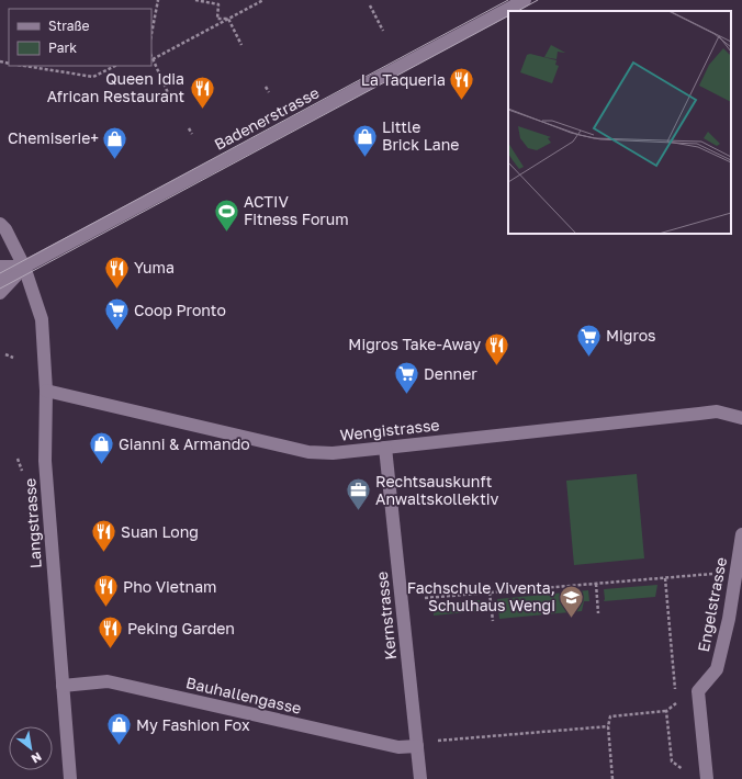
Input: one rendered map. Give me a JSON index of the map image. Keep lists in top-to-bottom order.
{
  "streets": {
    "street": [
      "Badenerstrasse",
      "Wengistrasse",
      "Langstrasse",
      "Engelstrasse",
      "Kernstrasse",
      "Bauhallengasse"
    ]
  },
  "crossings": [
    ["Badenerstrasse", "Langstrasse"],
    ["Wengistrasse", "Langstrasse"],
    ["Wengistrasse", "Kernstrasse"],
    ["Langstrasse", "Bauhallengasse"],
    ["Kernstrasse", "Bauhallengasse"]
  ],
  "places": {
    "restaurant": [
      "La Taqueria",
      "Queen Idia African Restaurant",
      "Yuma",
      "Migros Take-Away",
      "Suan Long",
      "Pho Vietnam",
      "Peking Garden"
    ],
    "shop": [
      "Little Brick Lane",
      "Chemiserie+",
      "Gianni & Armando",
      "My Fashion Fox"
    ],
    "sports": ["ACTIV Fitness Forum"],
    "supermarket": ["Coop Pronto", "Migros", "Denner"],
    "office": ["Rechtsauskunft Anwaltskollektiv"],
    "school or university": ["Fachschule Viventa, Schulhaus Wengi"]
  },
  "legend": ["Straße", "Park"],
  "north": "bottom right"
}
